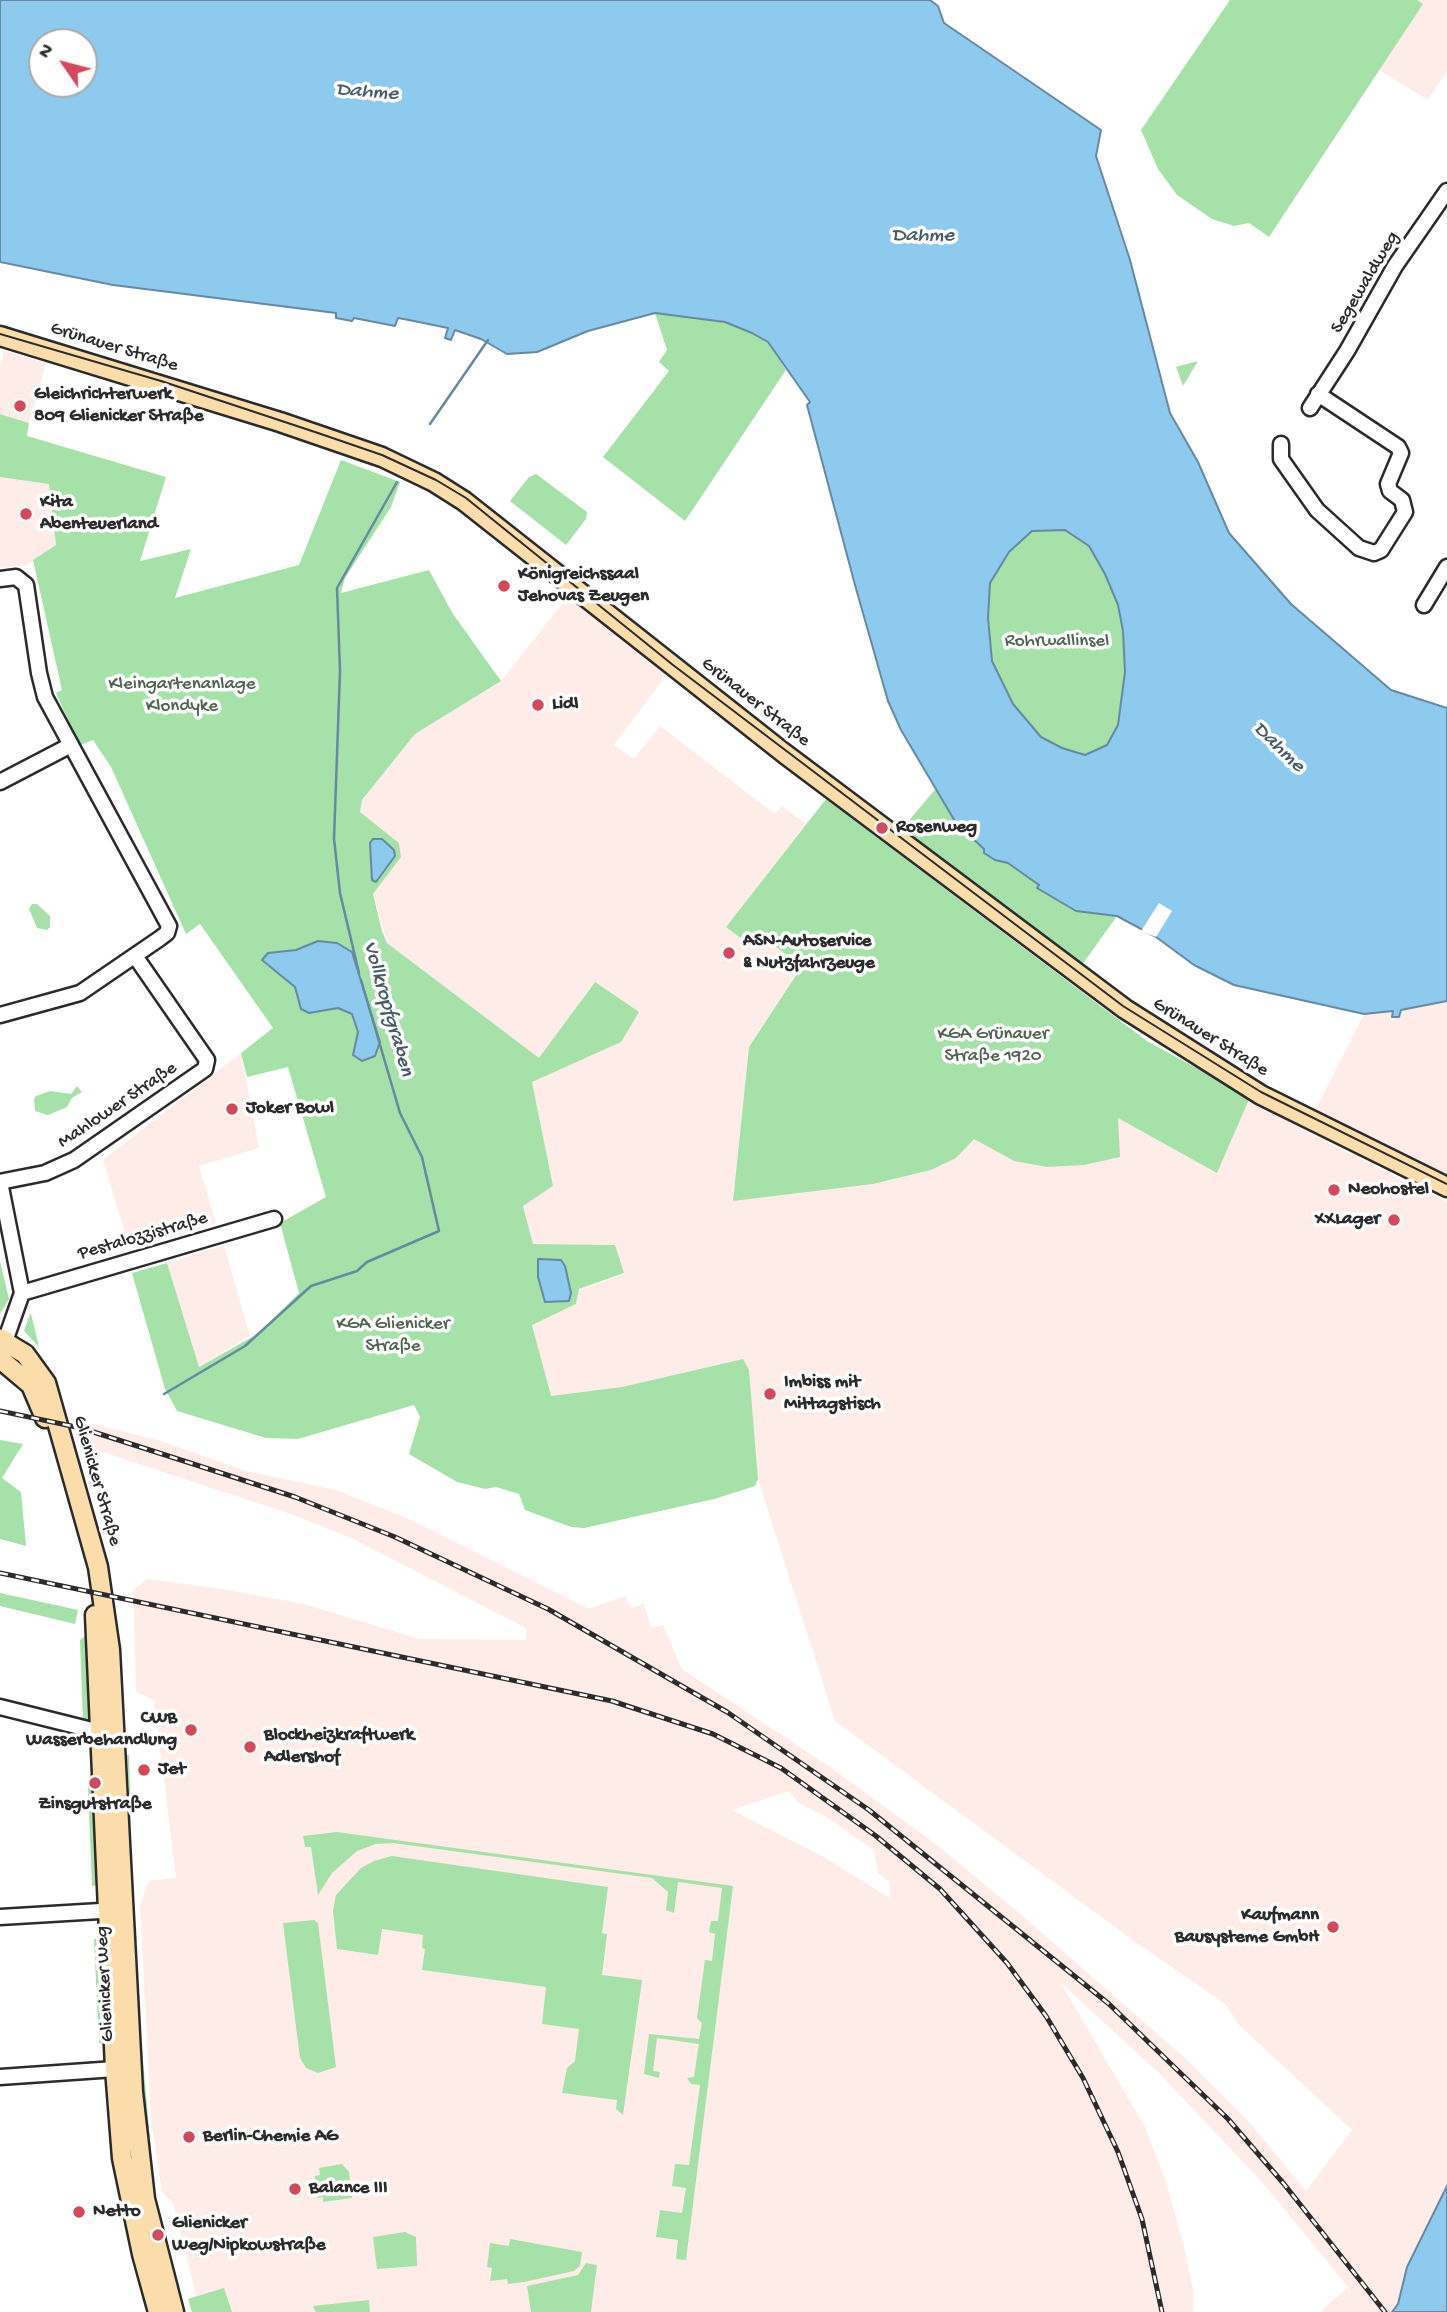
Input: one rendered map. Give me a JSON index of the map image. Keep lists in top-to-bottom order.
{
  "streets": {
    "main road": ["Grünauer Straße", "Glienicker Straße", "Glienicker Weg"],
    "street": ["Segewaldweg", "Mahlower Straße", "Pestalozzistraße"]
  },
  "crossings": [
    ["Glienicker Straße", "Glienicker Weg"]
  ],
  "water": ["Dahme", "Vollkropfgraben"],
  "parks": [
    "Rohrwallinsel",
    "Kleingartenanlage Klondyke",
    "KGA Grünauer Straße 1920",
    "KGA Glienicker Straße"
  ],
  "places": [
    "Gleichrichterwerk 809 Glienicker Straße",
    "Kita Abenteuerland",
    "Königreichssaal Jehovas Zeugen",
    "Lidl",
    "Rosenweg",
    "ASN-Autoservice & Nutzfahrzeuge",
    "Joker Bowl",
    "Neohostel",
    "XXLager",
    "Imbiss mit Mittagstisch",
    "CWB Wasserbehandlung",
    "Blockheizkraftwerk Adlershof",
    "Jet",
    "Zinsgutstraße",
    "Kaufmann Bausysteme GmbH",
    "Berlin-Chemie AG",
    "Balance III",
    "Netto",
    "Glienicker Weg/Nipkowstraße"
  ],
  "north": "top left"
}
